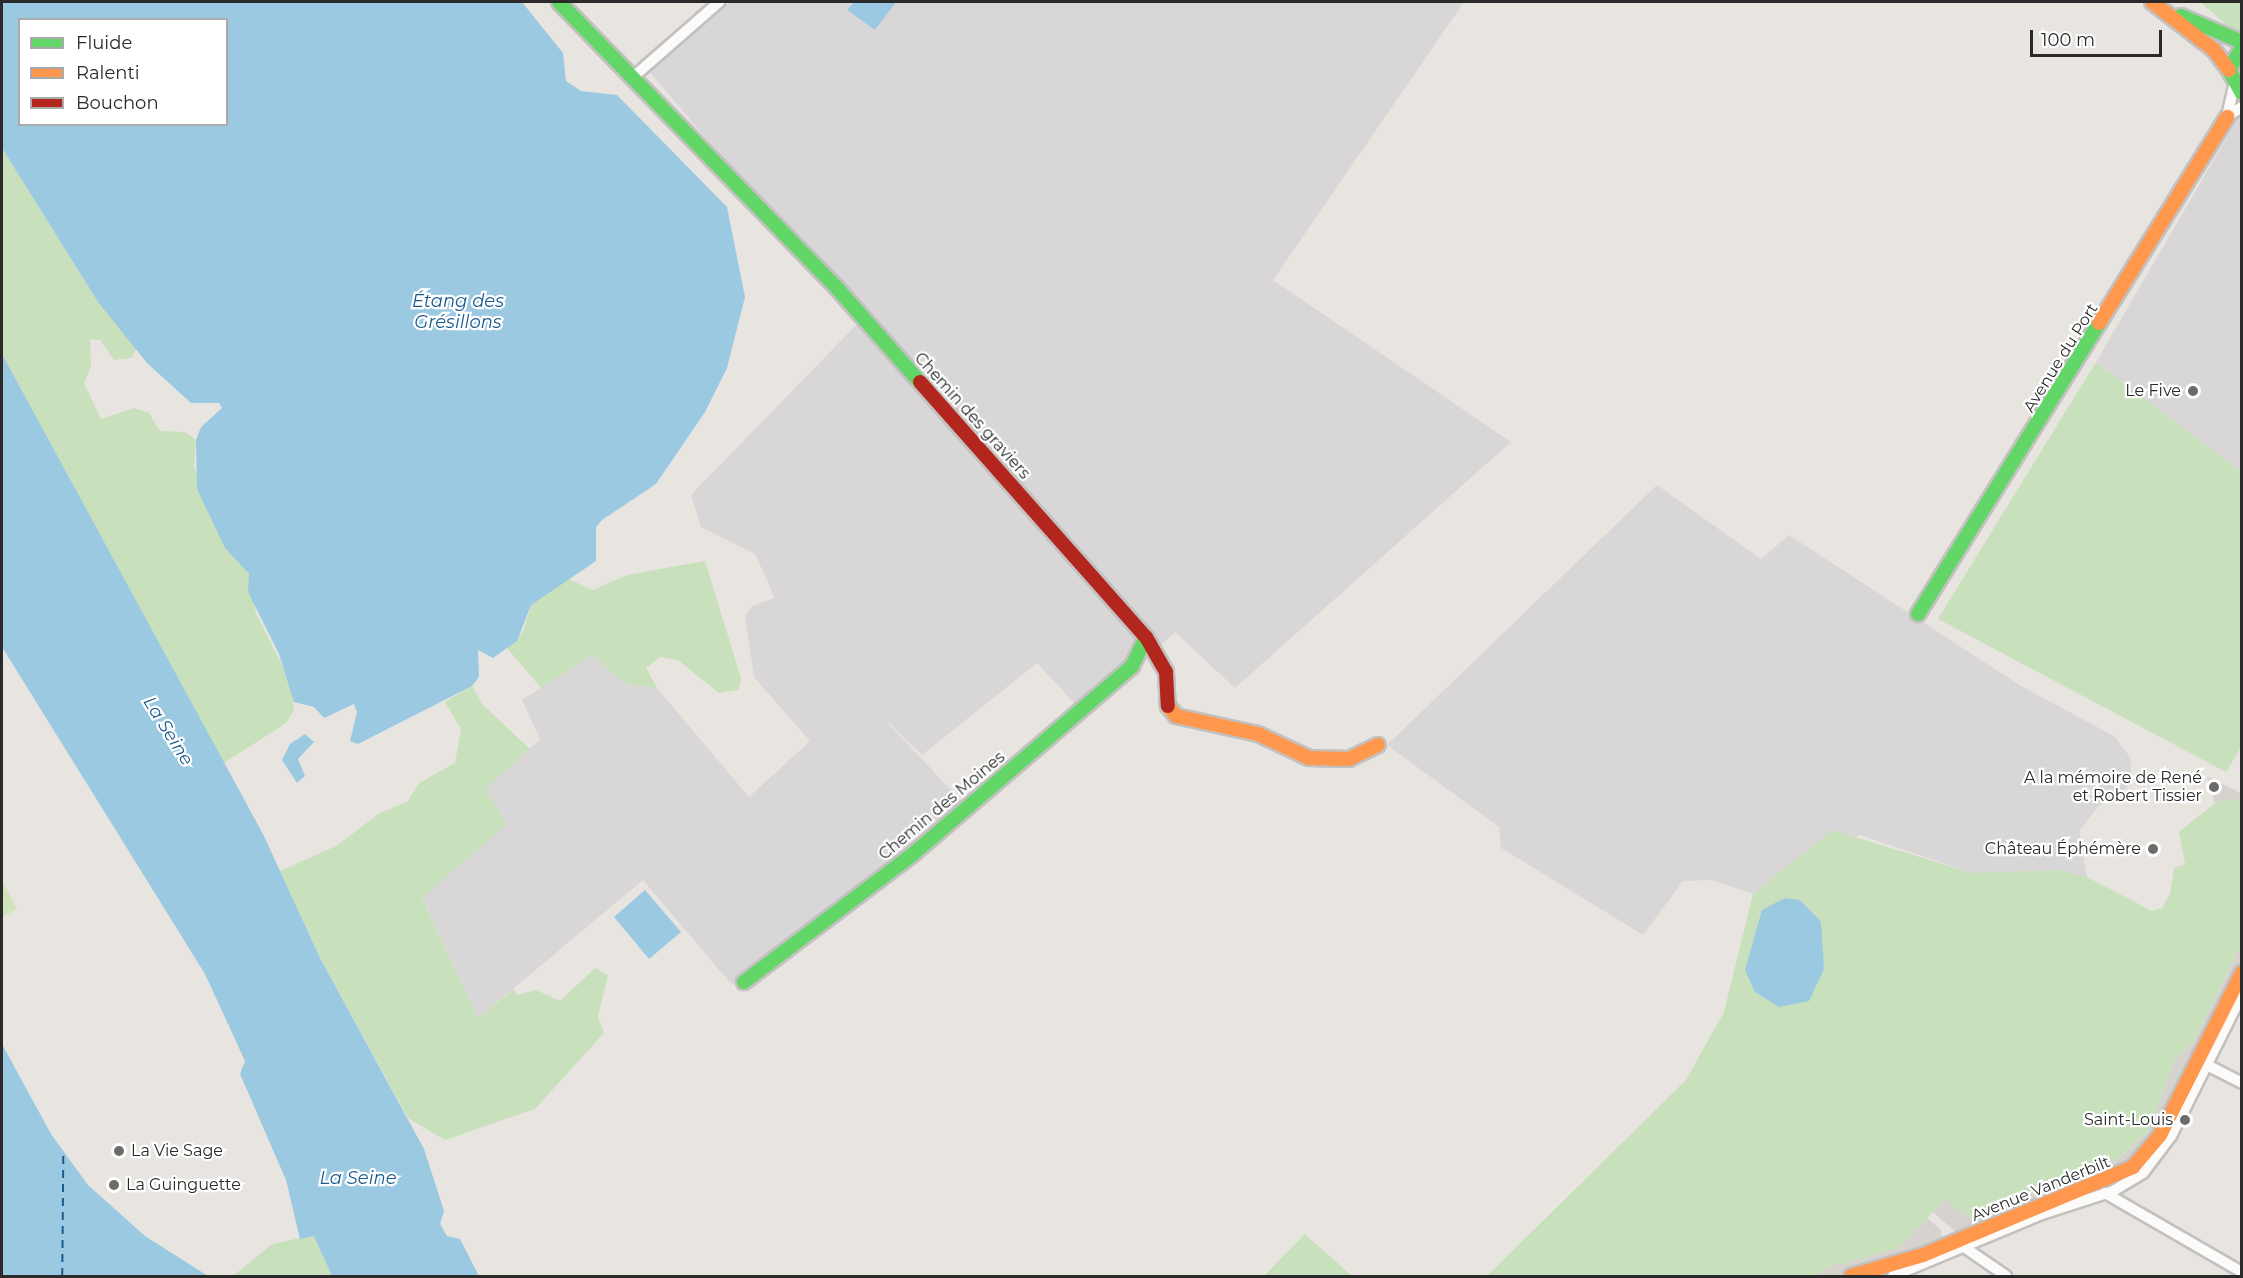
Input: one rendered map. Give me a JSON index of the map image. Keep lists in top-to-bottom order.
{
  "streets": {
    "street": [
      "Avenue du Port",
      "Chemin des graviers",
      "Chemin des Moines",
      "Avenue Vanderbilt"
    ]
  },
  "crossings": [
    ["Chemin des graviers", "Chemin des Moines"]
  ],
  "water": ["Étang des Grésillons", "La Seine"],
  "places": [
    "Le Five",
    "A la mémoire de René et Robert Tissier",
    "Château Éphémère",
    "Saint-Louis",
    "La Vie Sage",
    "La Guinguette"
  ],
  "legend": ["Fluide", "Ralenti", "Bouchon"],
  "scale_bar": "100 m"
}
